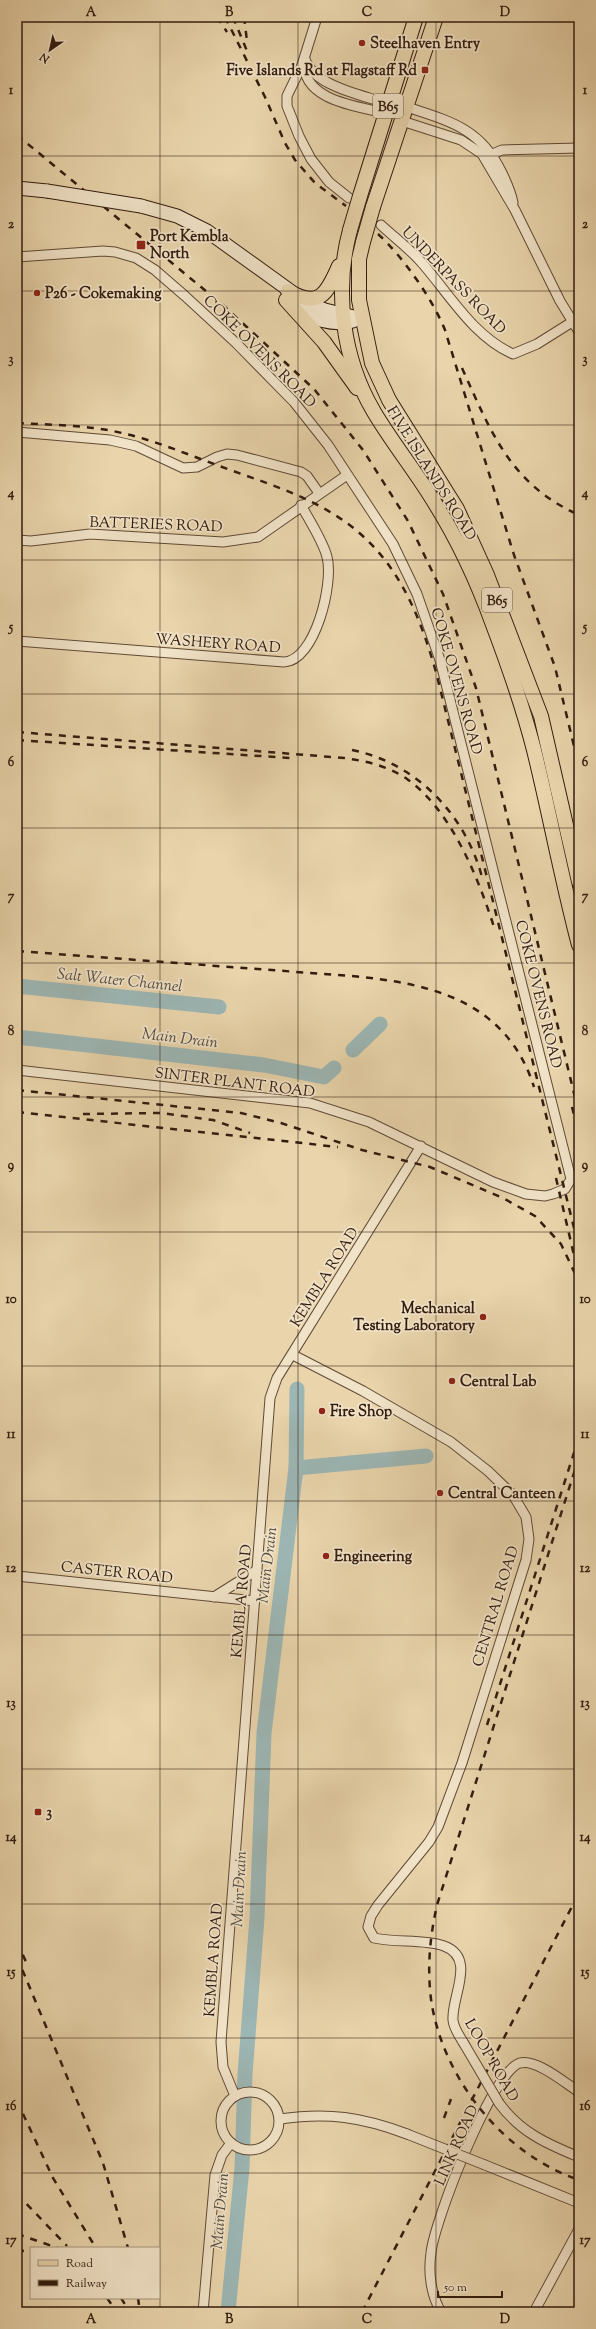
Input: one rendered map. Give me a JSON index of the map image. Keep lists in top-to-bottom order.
{
  "streets": {
    "main road": ["B65", "FIVE ISLANDS ROAD"],
    "street": [
      "UNDERPASS ROAD",
      "COKE OVENS ROAD",
      "BATTERIES ROAD",
      "WASHERY ROAD",
      "SINTER PLANT ROAD",
      "KEMBLA ROAD",
      "CASTER ROAD",
      "CENTRAL ROAD",
      "LOOP ROAD",
      "LINK ROAD"
    ]
  },
  "crossings": [
    ["COKE OVENS ROAD", "BATTERIES ROAD"],
    ["COKE OVENS ROAD", "SINTER PLANT ROAD"],
    ["BATTERIES ROAD", "WASHERY ROAD"],
    ["SINTER PLANT ROAD", "KEMBLA ROAD"],
    ["KEMBLA ROAD", "CASTER ROAD"],
    ["KEMBLA ROAD", "CENTRAL ROAD"],
    ["CENTRAL ROAD", "LOOP ROAD"]
  ],
  "water": ["Salt Water Channel", "Main Drain"],
  "places": {
    "other": [
      "Steelhaven Entry",
      "P26 - Cokemaking",
      "Mechanical Testing Laboratory",
      "Central Lab",
      "Fire Shop",
      "Central Canteen",
      "Engineering"
    ],
    "transit": ["Five Islands Rd at Flagstaff Rd", "Port Kembla North", "3"]
  },
  "legend": ["Road", "Railway"],
  "scale_bar": "50 m",
  "north": "bottom left",
  "grid": {
    "columns": [
      "A",
      "B",
      "C",
      "D"
    ],
    "rows": [
      "1",
      "2",
      "3",
      "4",
      "5",
      "6",
      "7",
      "8",
      "9",
      "10",
      "11",
      "12",
      "13",
      "14",
      "15",
      "16",
      "17"
    ]
  }
}
